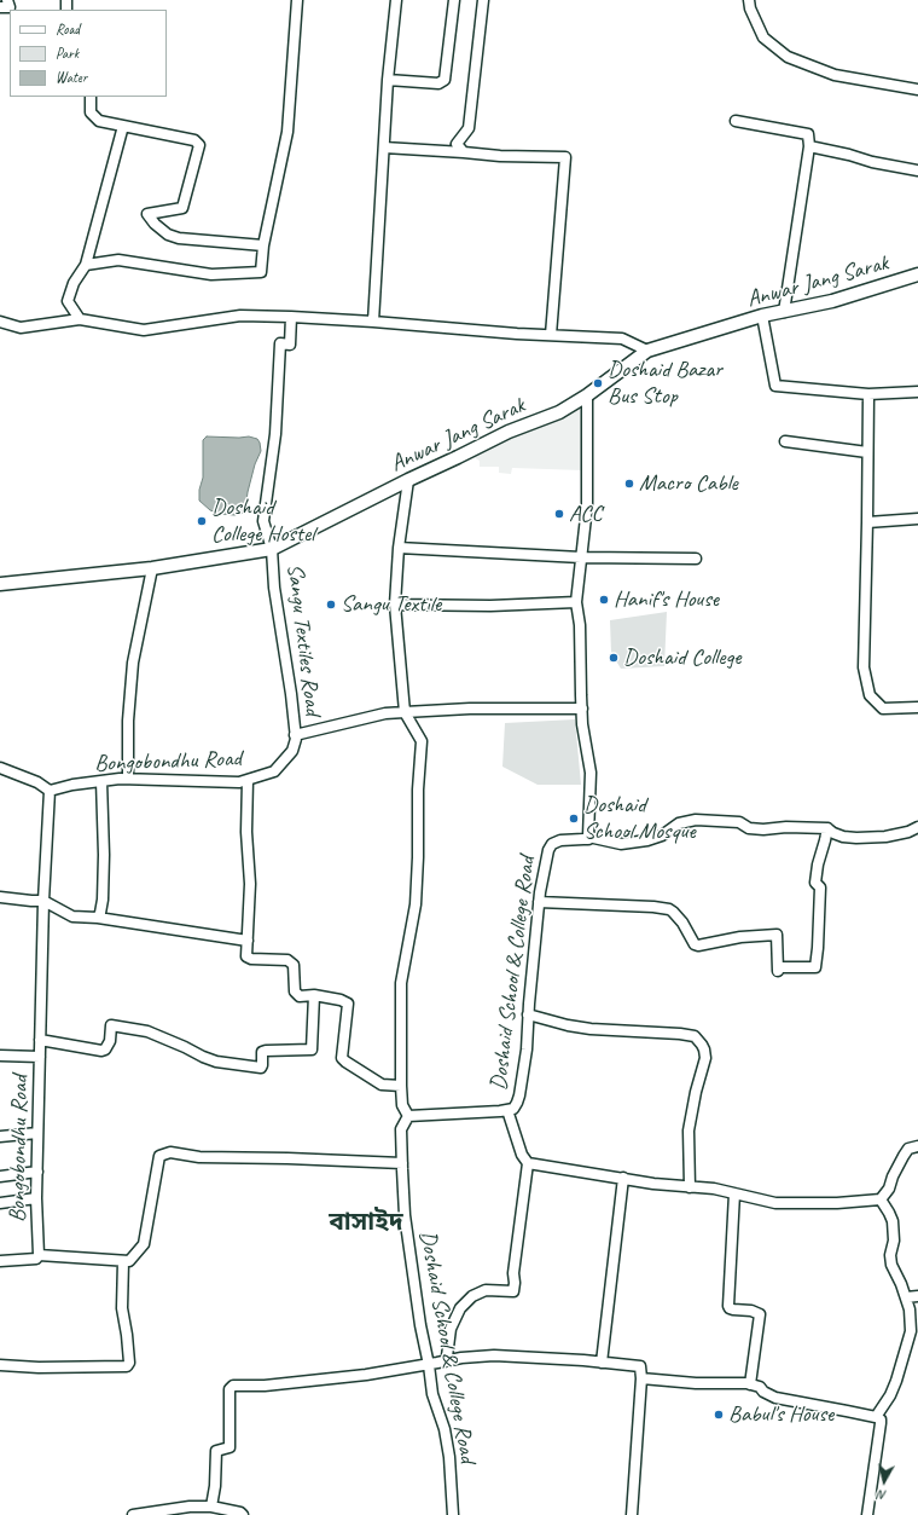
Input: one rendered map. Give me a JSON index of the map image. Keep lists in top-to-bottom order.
{
  "streets": {
    "main road": ["Anwar Jang Sarak"],
    "street": ["Sangu Textiles Road", "Bongobondhu Road", "Doshaid School & College Road"]
  },
  "crossings": [
    ["Anwar Jang Sarak", "Sangu Textiles Road"],
    ["Sangu Textiles Road", "Bongobondhu Road"]
  ],
  "districts": ["বাসাইদ"],
  "places": [
    "Doshaid Bazar Bus Stop",
    "Macro Cable",
    "ACC",
    "Doshaid College Hostel",
    "Hanif's House",
    "Sangu Textile",
    "Doshaid College",
    "Doshaid School Mosque",
    "Babul's House"
  ],
  "legend": ["Road", "Park", "Water"],
  "north": "bottom"
}
